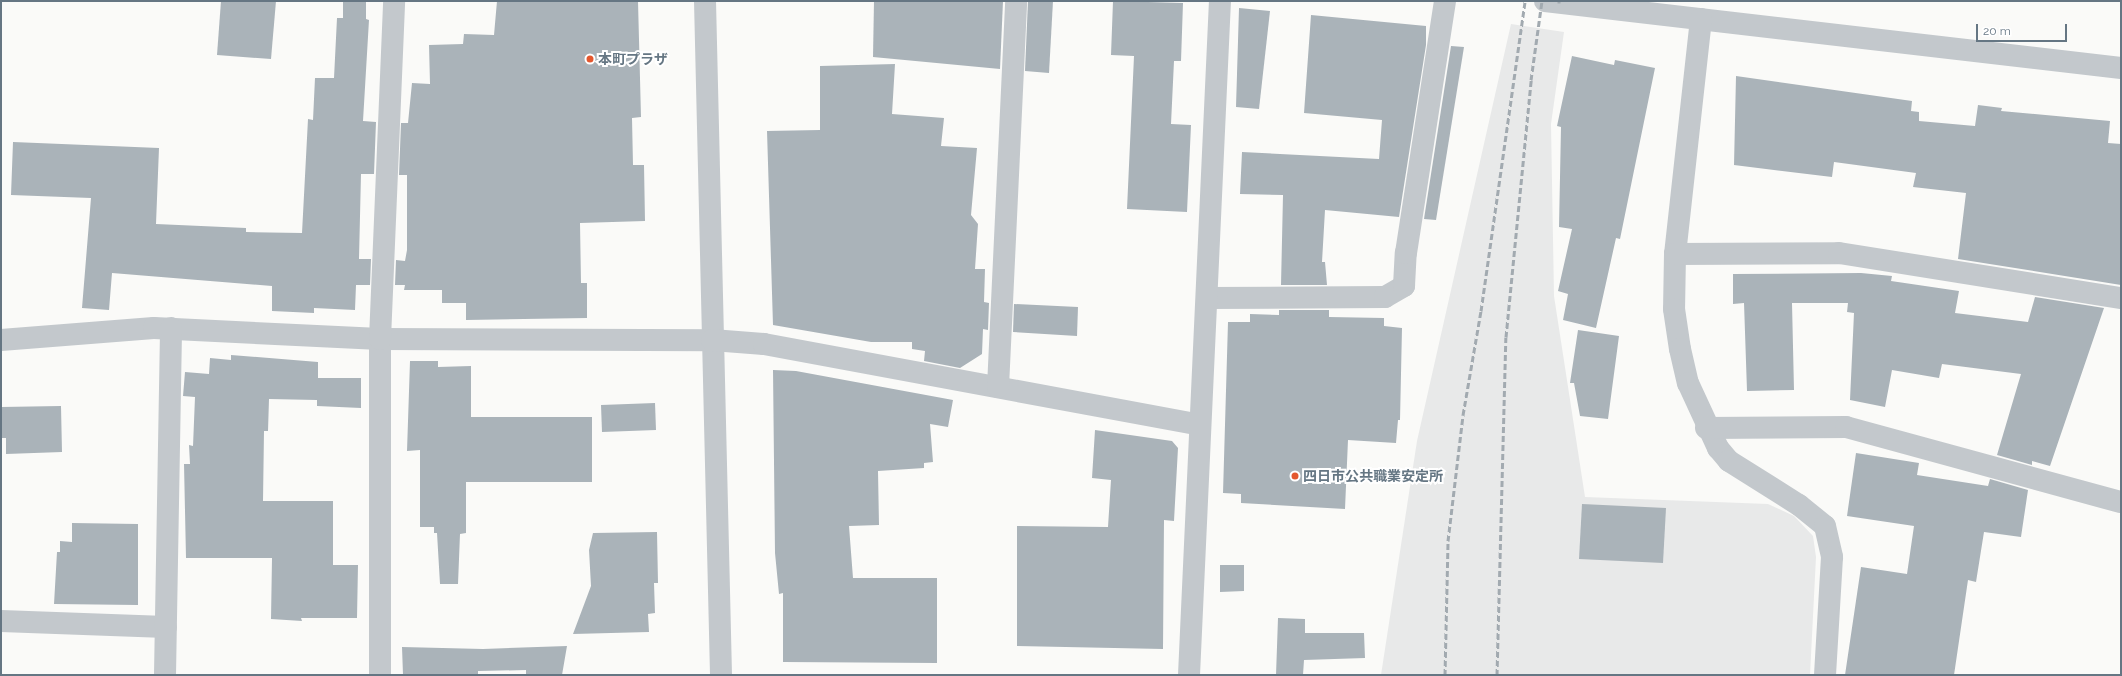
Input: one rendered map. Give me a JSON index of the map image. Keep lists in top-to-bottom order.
{
  "places": ["本町プラザ", "四日市公共職業安定所"],
  "scale_bar": "20 m"
}
